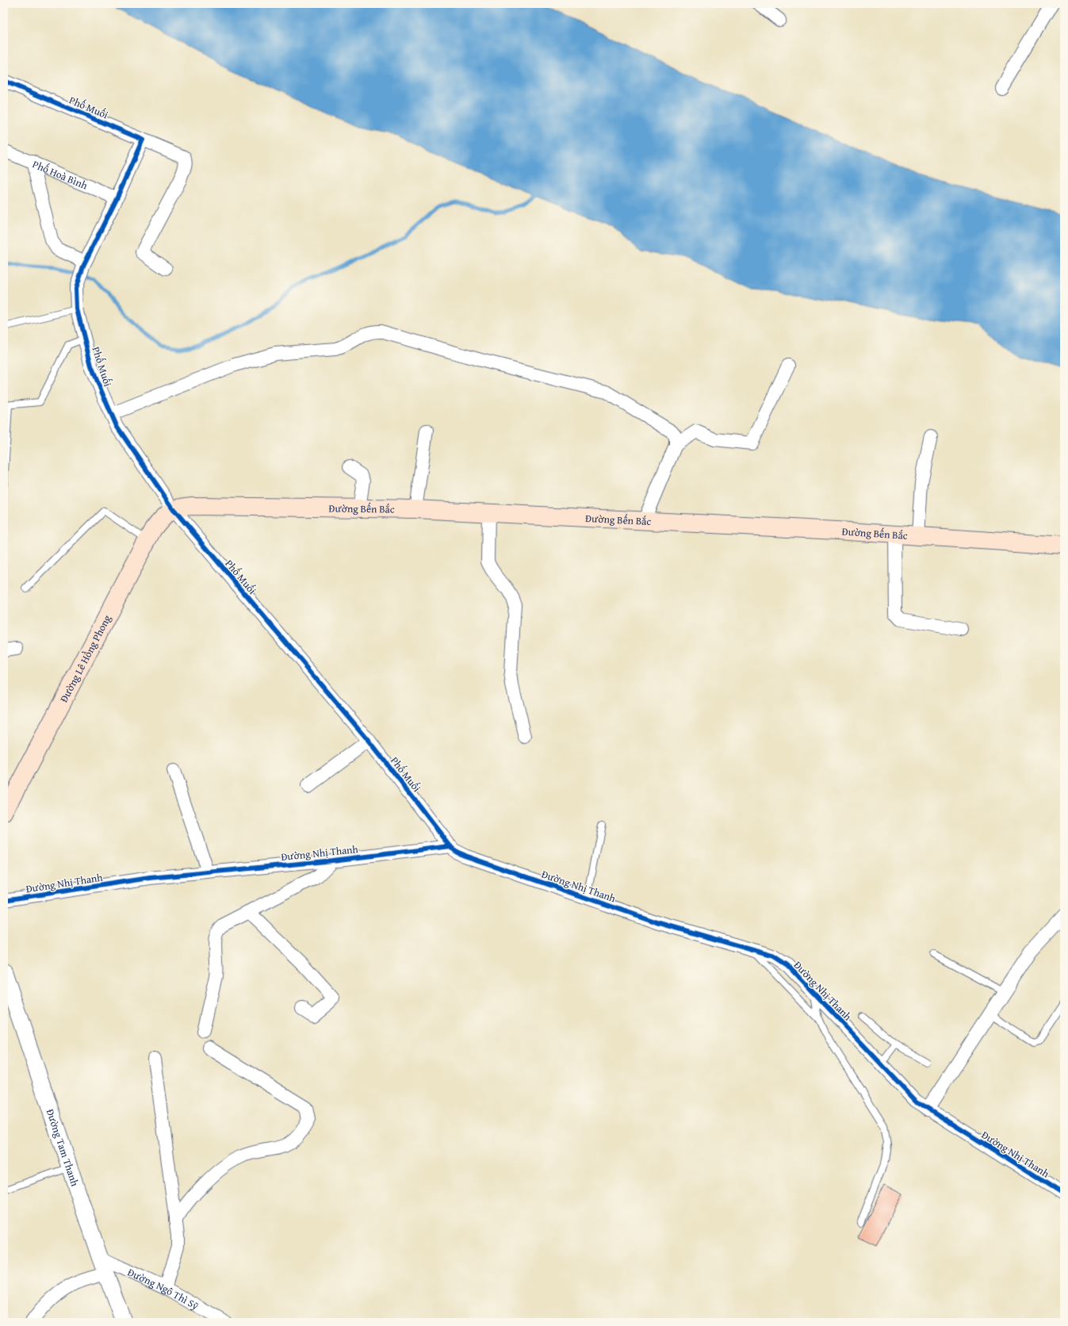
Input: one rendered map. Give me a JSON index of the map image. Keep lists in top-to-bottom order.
{
  "streets": {
    "main road": ["Đường Bến Bắc", "Đường Lê Hồng Phong"],
    "street": [
      "Phố Muối",
      "Phố Hoà Bình",
      "Đường Nhị Thanh",
      "Đường Tam Thanh",
      "Đường Ngô Thì Sỹ"
    ]
  },
  "crossings": [
    ["Phố Muối", "Đường Bến Bắc"],
    ["Phố Muối", "Đường Lê Hồng Phong"],
    ["Phố Muối", "Đường Nhị Thanh"],
    ["Đường Bến Bắc", "Đường Lê Hồng Phong"],
    ["Đường Tam Thanh", "Đường Ngô Thì Sỹ"]
  ]
}
